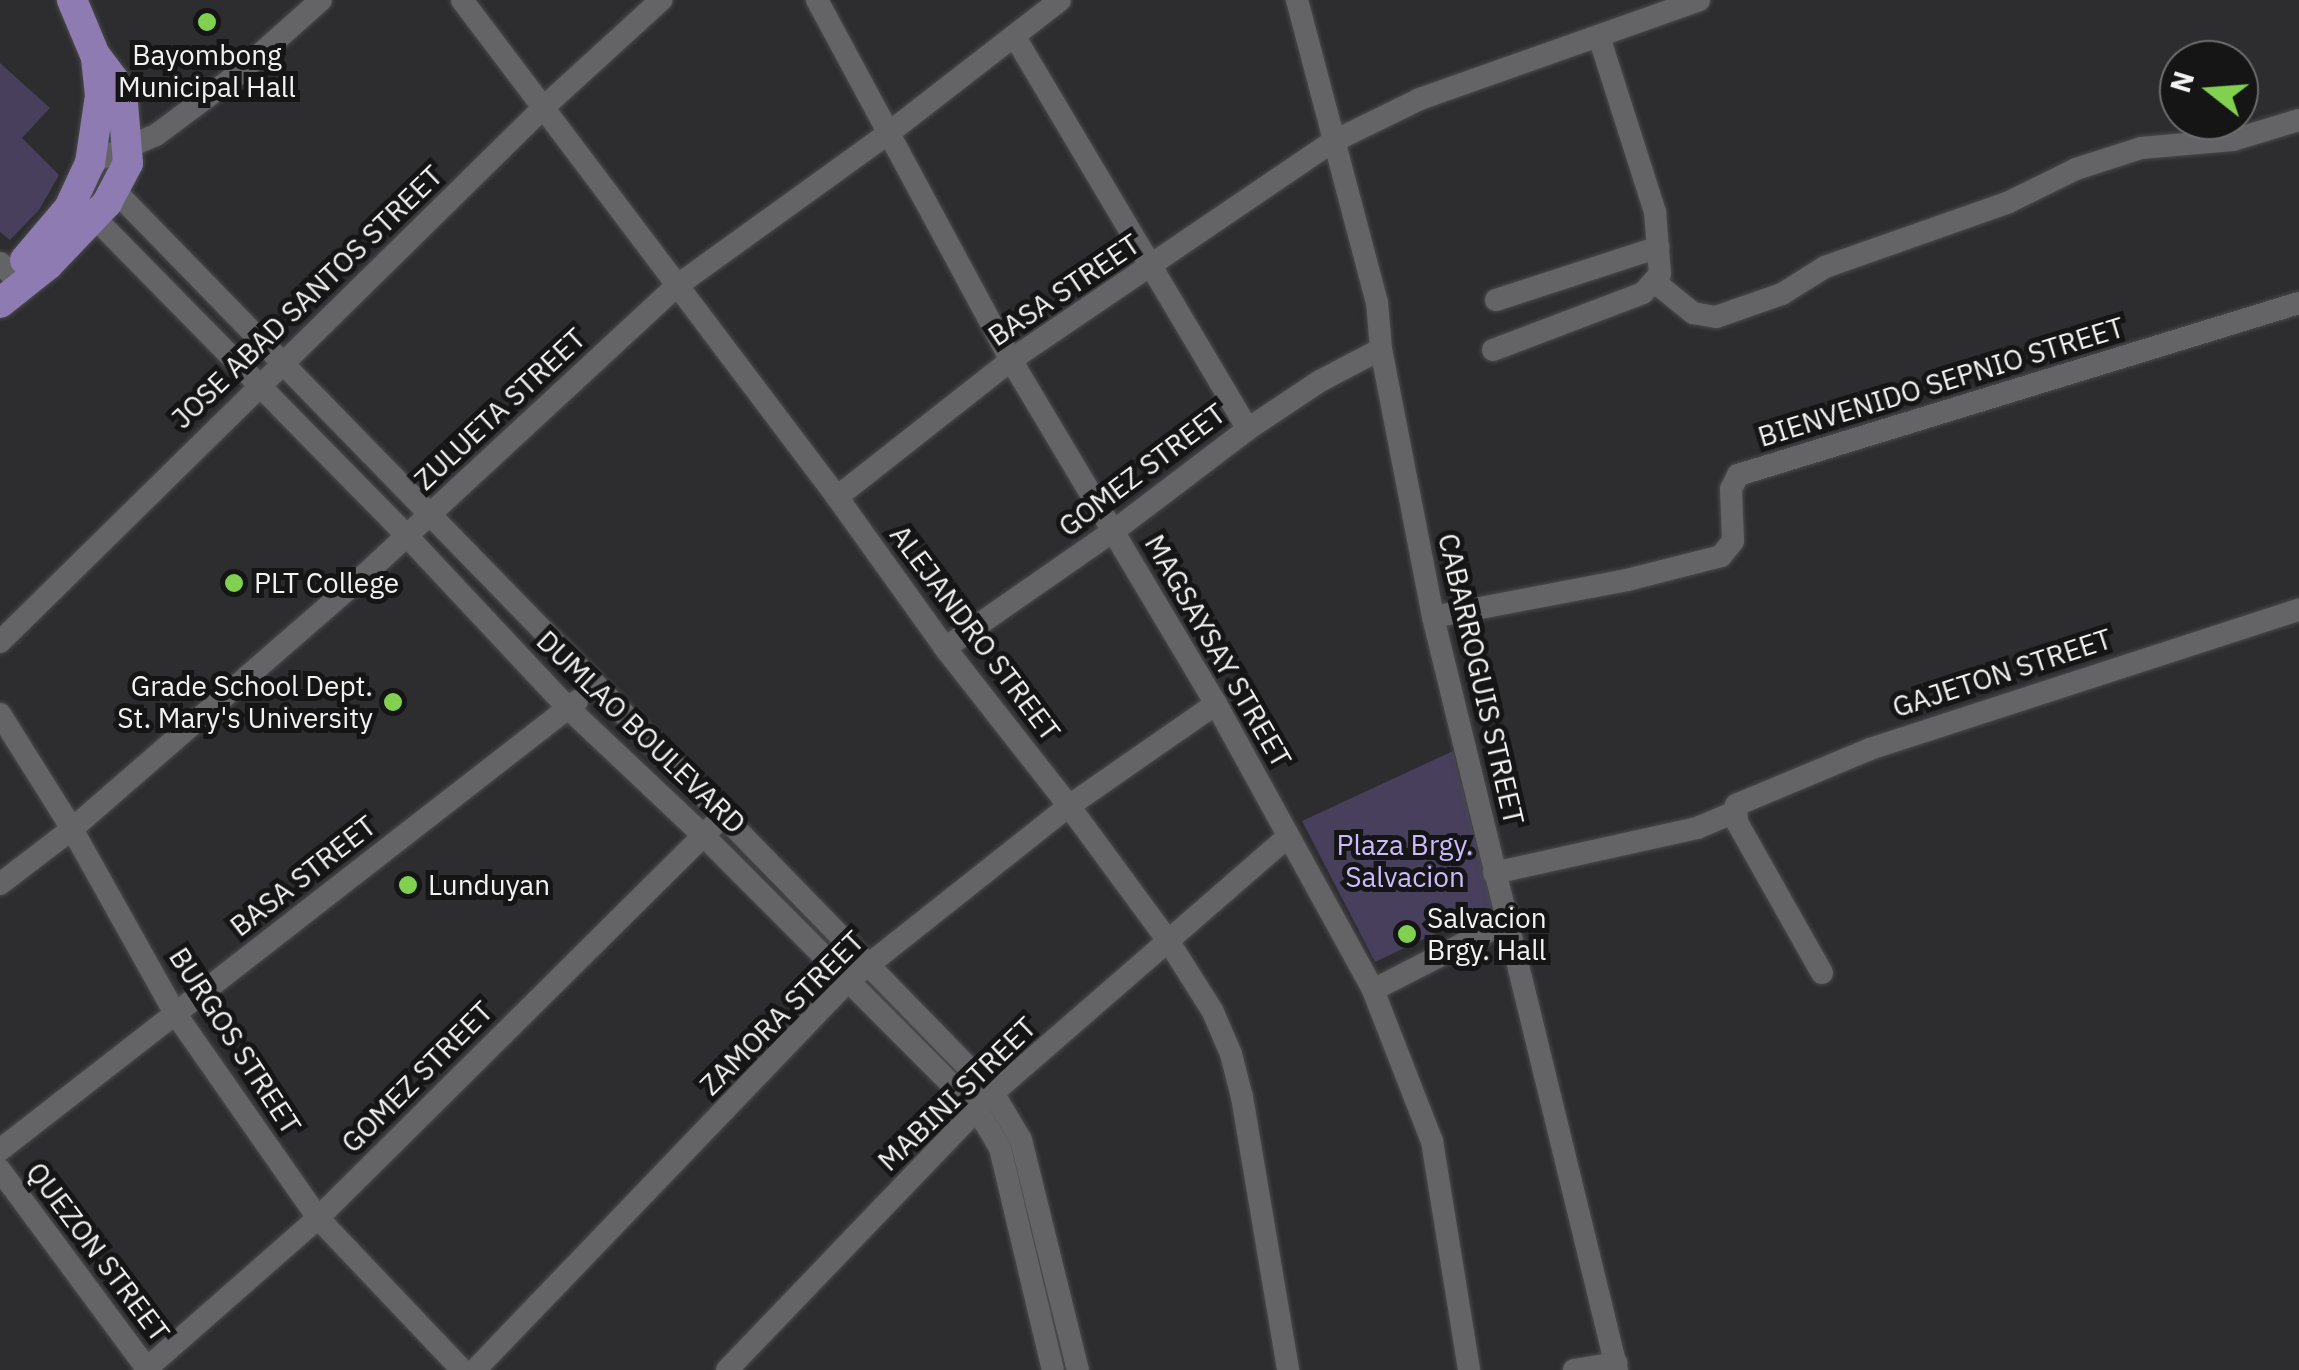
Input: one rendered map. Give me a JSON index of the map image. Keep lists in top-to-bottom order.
{
  "streets": {
    "street": [
      "BASA STREET",
      "JOSE ABAD SANTOS STREET",
      "BIENVENIDO SEPNIO STREET",
      "ZULUETA STREET",
      "GOMEZ STREET",
      "ALEJANDRO STREET",
      "MAGSAYSAY STREET",
      "GAJETON STREET",
      "CABARROGUIS STREET",
      "DUMLAO BOULEVARD",
      "ZAMORA STREET",
      "BURGOS STREET",
      "MABINI STREET",
      "QUEZON STREET"
    ]
  },
  "crossings": [
    ["BASA STREET", "ALEJANDRO STREET"],
    ["BASA STREET", "MAGSAYSAY STREET"],
    ["BASA STREET", "CABARROGUIS STREET"],
    ["BASA STREET", "DUMLAO BOULEVARD"],
    ["BASA STREET", "BURGOS STREET"],
    ["JOSE ABAD SANTOS STREET", "ALEJANDRO STREET"],
    ["JOSE ABAD SANTOS STREET", "DUMLAO BOULEVARD"],
    ["BIENVENIDO SEPNIO STREET", "CABARROGUIS STREET"],
    ["ZULUETA STREET", "ALEJANDRO STREET"],
    ["ZULUETA STREET", "MAGSAYSAY STREET"],
    ["ZULUETA STREET", "DUMLAO BOULEVARD"],
    ["ZULUETA STREET", "BURGOS STREET"],
    ["GOMEZ STREET", "ALEJANDRO STREET"],
    ["GOMEZ STREET", "MAGSAYSAY STREET"],
    ["GOMEZ STREET", "CABARROGUIS STREET"],
    ["GOMEZ STREET", "DUMLAO BOULEVARD"],
    ["GOMEZ STREET", "BURGOS STREET"],
    ["GOMEZ STREET", "QUEZON STREET"],
    ["ALEJANDRO STREET", "ZAMORA STREET"],
    ["ALEJANDRO STREET", "MABINI STREET"],
    ["MAGSAYSAY STREET", "ZAMORA STREET"],
    ["MAGSAYSAY STREET", "MABINI STREET"],
    ["GAJETON STREET", "CABARROGUIS STREET"],
    ["DUMLAO BOULEVARD", "ZAMORA STREET"],
    ["DUMLAO BOULEVARD", "MABINI STREET"]
  ],
  "parks": ["Plaza Brgy. Salvacion"],
  "places": [
    "Bayombong Municipal Hall",
    "PLT College",
    "Grade School Dept. St. Mary's University",
    "Lunduyan",
    "Salvacion Brgy. Hall"
  ],
  "north": "left"
}
